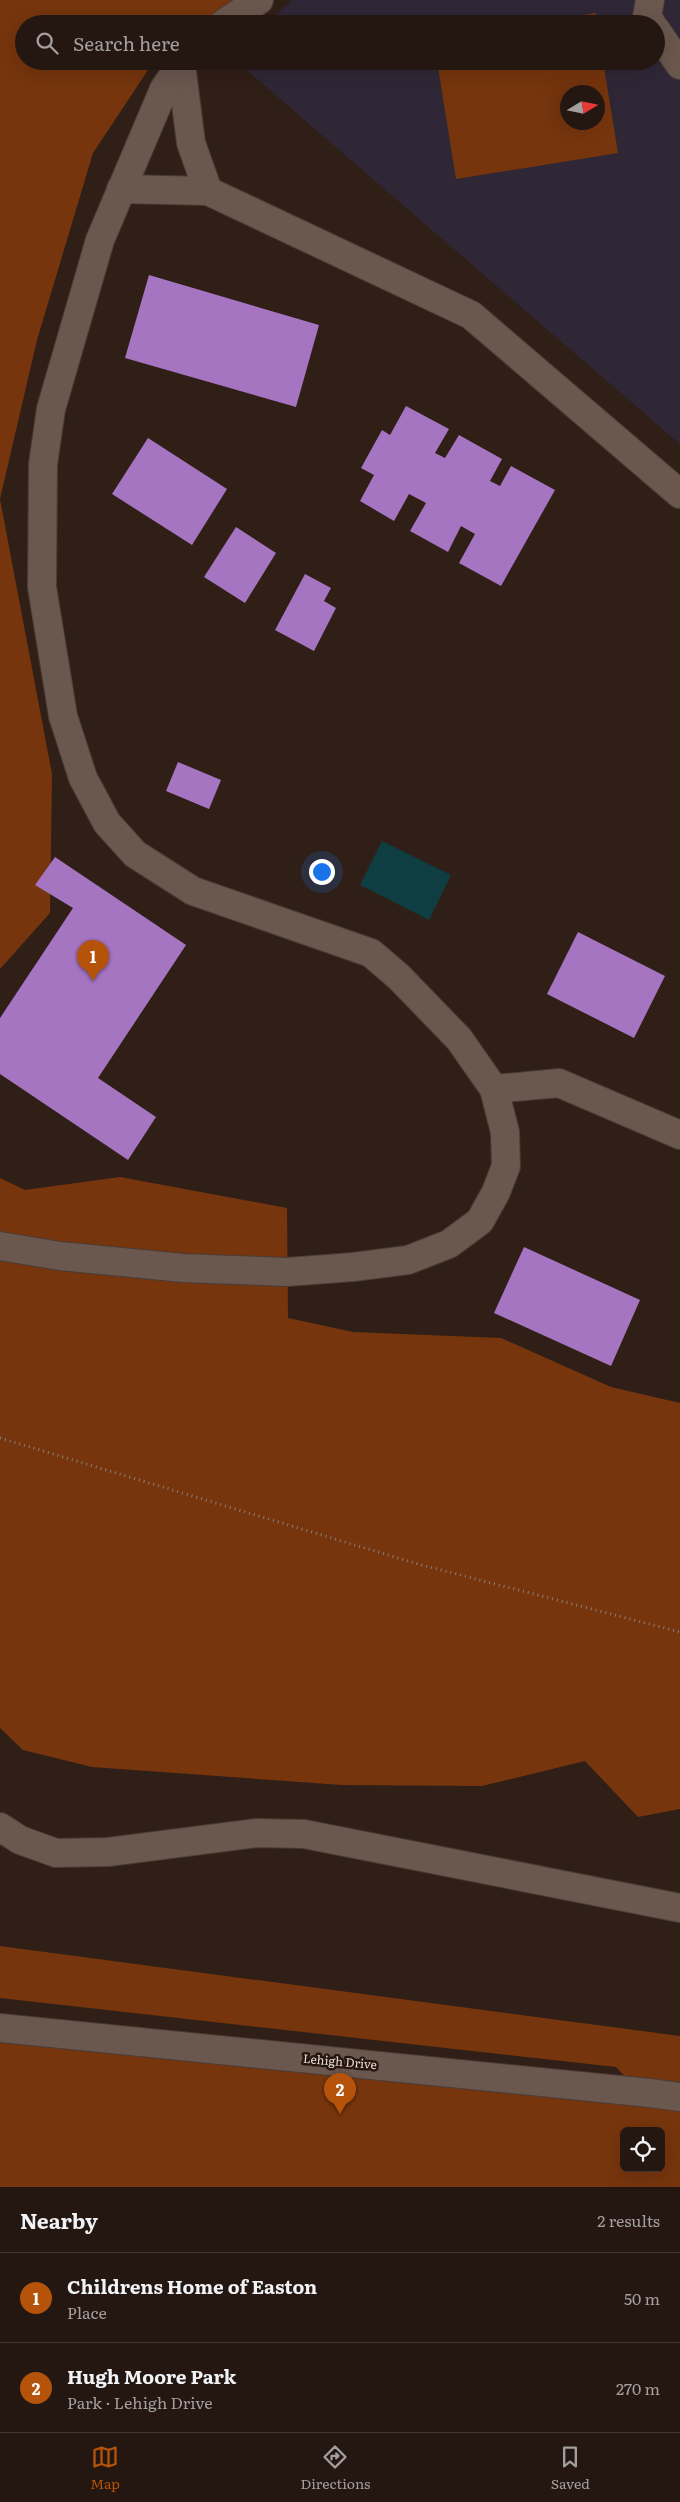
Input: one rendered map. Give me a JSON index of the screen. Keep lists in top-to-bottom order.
{
  "streets": {
    "street": ["Lehigh Drive"]
  },
  "north": "right",
  "page": {
    "search": "Search here",
    "pins": ["1", "2"],
    "heading": ["Nearby", "2 results"],
    "list": [
      {
        "mark": "1",
        "name": "Childrens Home of Easton",
        "note": "Place",
        "value": "50 m"
      },
      {
        "mark": "2",
        "name": "Hugh Moore Park",
        "note": "Park · Lehigh Drive",
        "value": "270 m"
      }
    ],
    "nav": ["Map", "Directions", "Saved"]
  }
}
